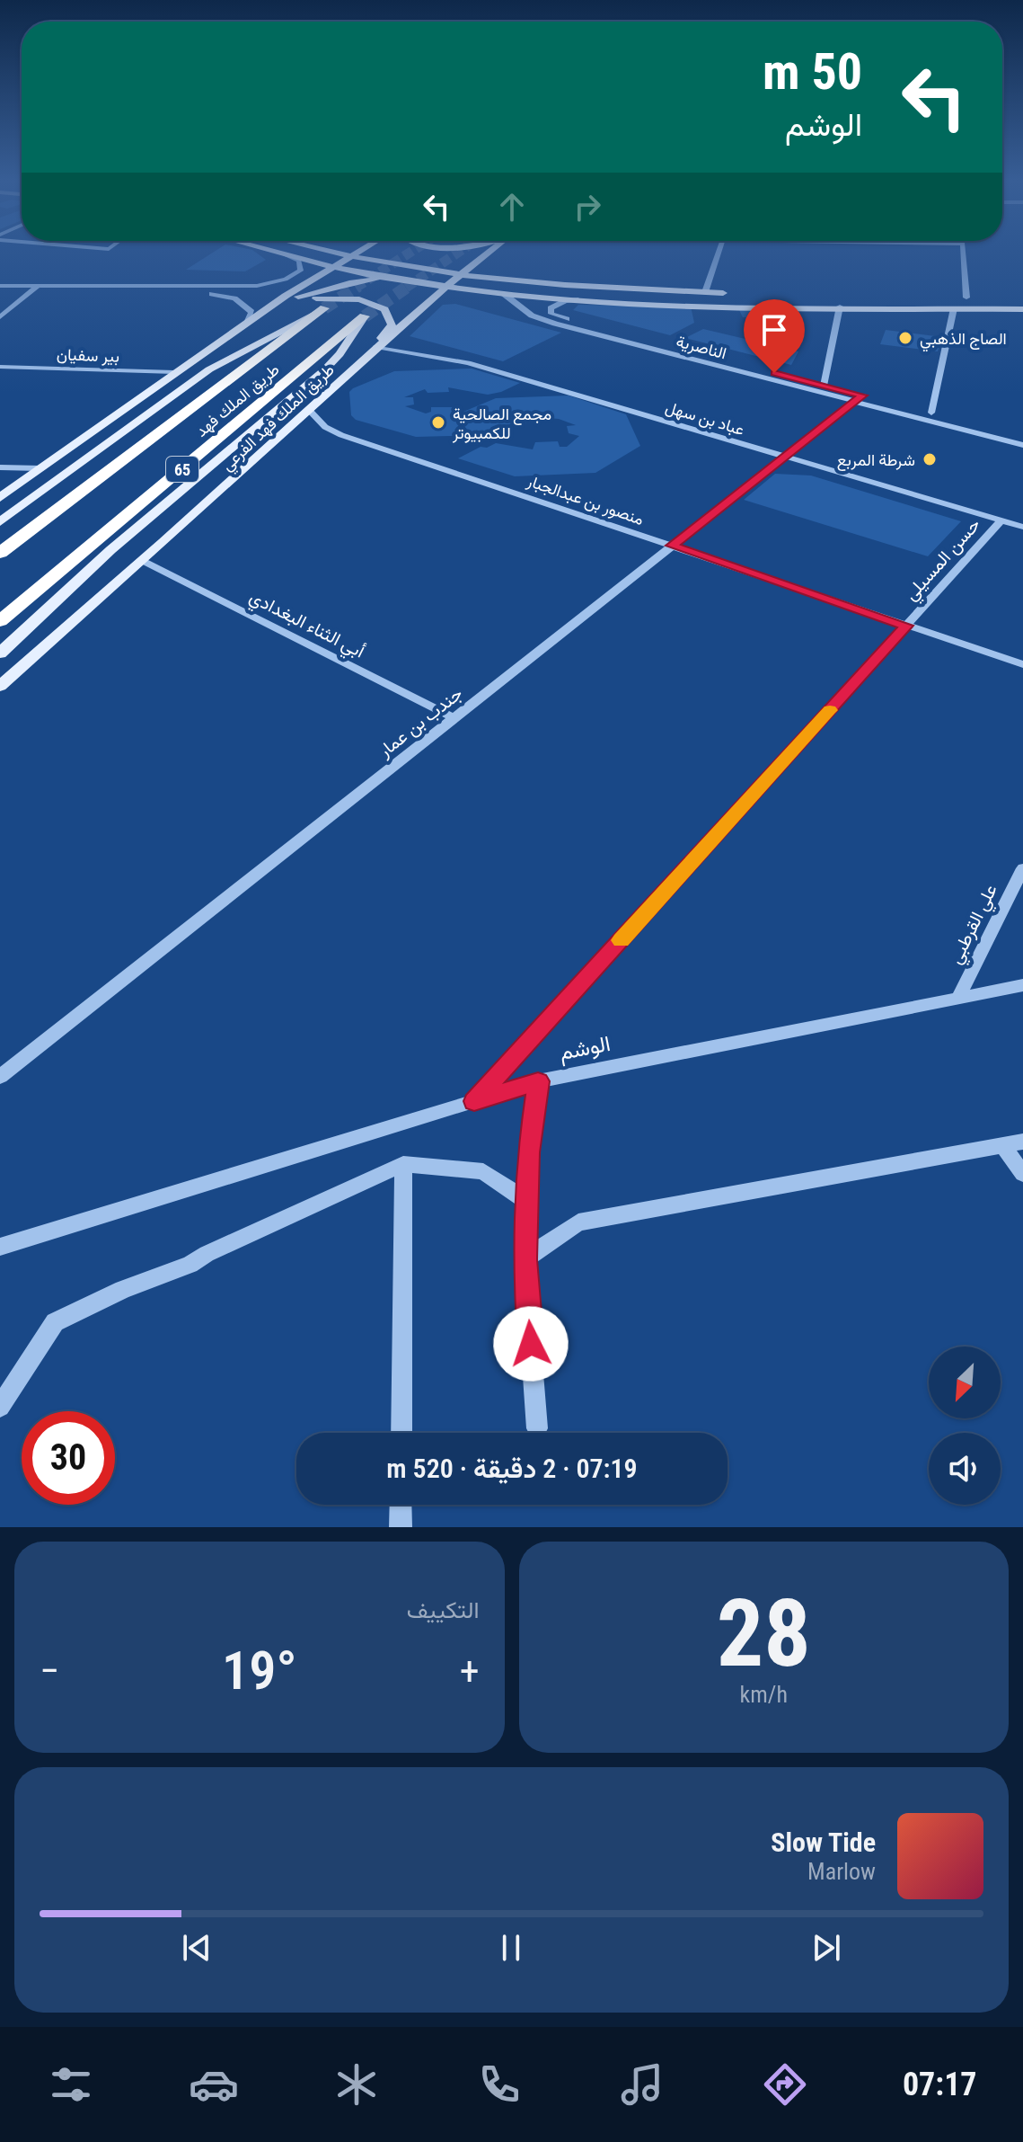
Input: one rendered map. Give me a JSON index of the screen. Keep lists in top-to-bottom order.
{
  "streets": {
    "highway": ["طريق الملك فهد", "65"],
    "main road": ["طريق الملك فهد الفرعي"],
    "street": [
      "الناصرية",
      "بير سفيان",
      "عباد بن سهل",
      "منصور بن عبدالجبار",
      "حسن المسيلي",
      "أبي الثناء البغدادي",
      "جندب بن عمار",
      "علي القرطبي",
      "الوشم"
    ]
  },
  "crossings": [
    ["الناصرية", "جندب بن عمار"],
    ["طريق الملك فهد الفرعي", "عباد بن سهل"],
    ["طريق الملك فهد الفرعي", "منصور بن عبدالجبار"],
    ["طريق الملك فهد الفرعي", "أبي الثناء البغدادي"],
    ["عباد بن سهل", "حسن المسيلي"],
    ["عباد بن سهل", "جندب بن عمار"],
    ["منصور بن عبدالجبار", "حسن المسيلي"],
    ["منصور بن عبدالجبار", "جندب بن عمار"],
    ["حسن المسيلي", "الوشم"],
    ["أبي الثناء البغدادي", "جندب بن عمار"],
    ["علي القرطبي", "الوشم"]
  ],
  "places": ["الصاج الذهبي", "مجمع الصالحية للكمبيوتر", "شرطة المربع"],
  "north": "bottom left",
  "page": {
    "turn": ["50 m", "الوشم"],
    "limit": "30",
    "trip": "07:19 · 2 دقيقة · 520 m",
    "tile": [
      ["28", "km/h"],
      "التكييف"
    ],
    "heat": ["−", "19°", "+"],
    "song": ["Slow Tide", "Marlow"],
    "tabs": "07:17"
  }
}
